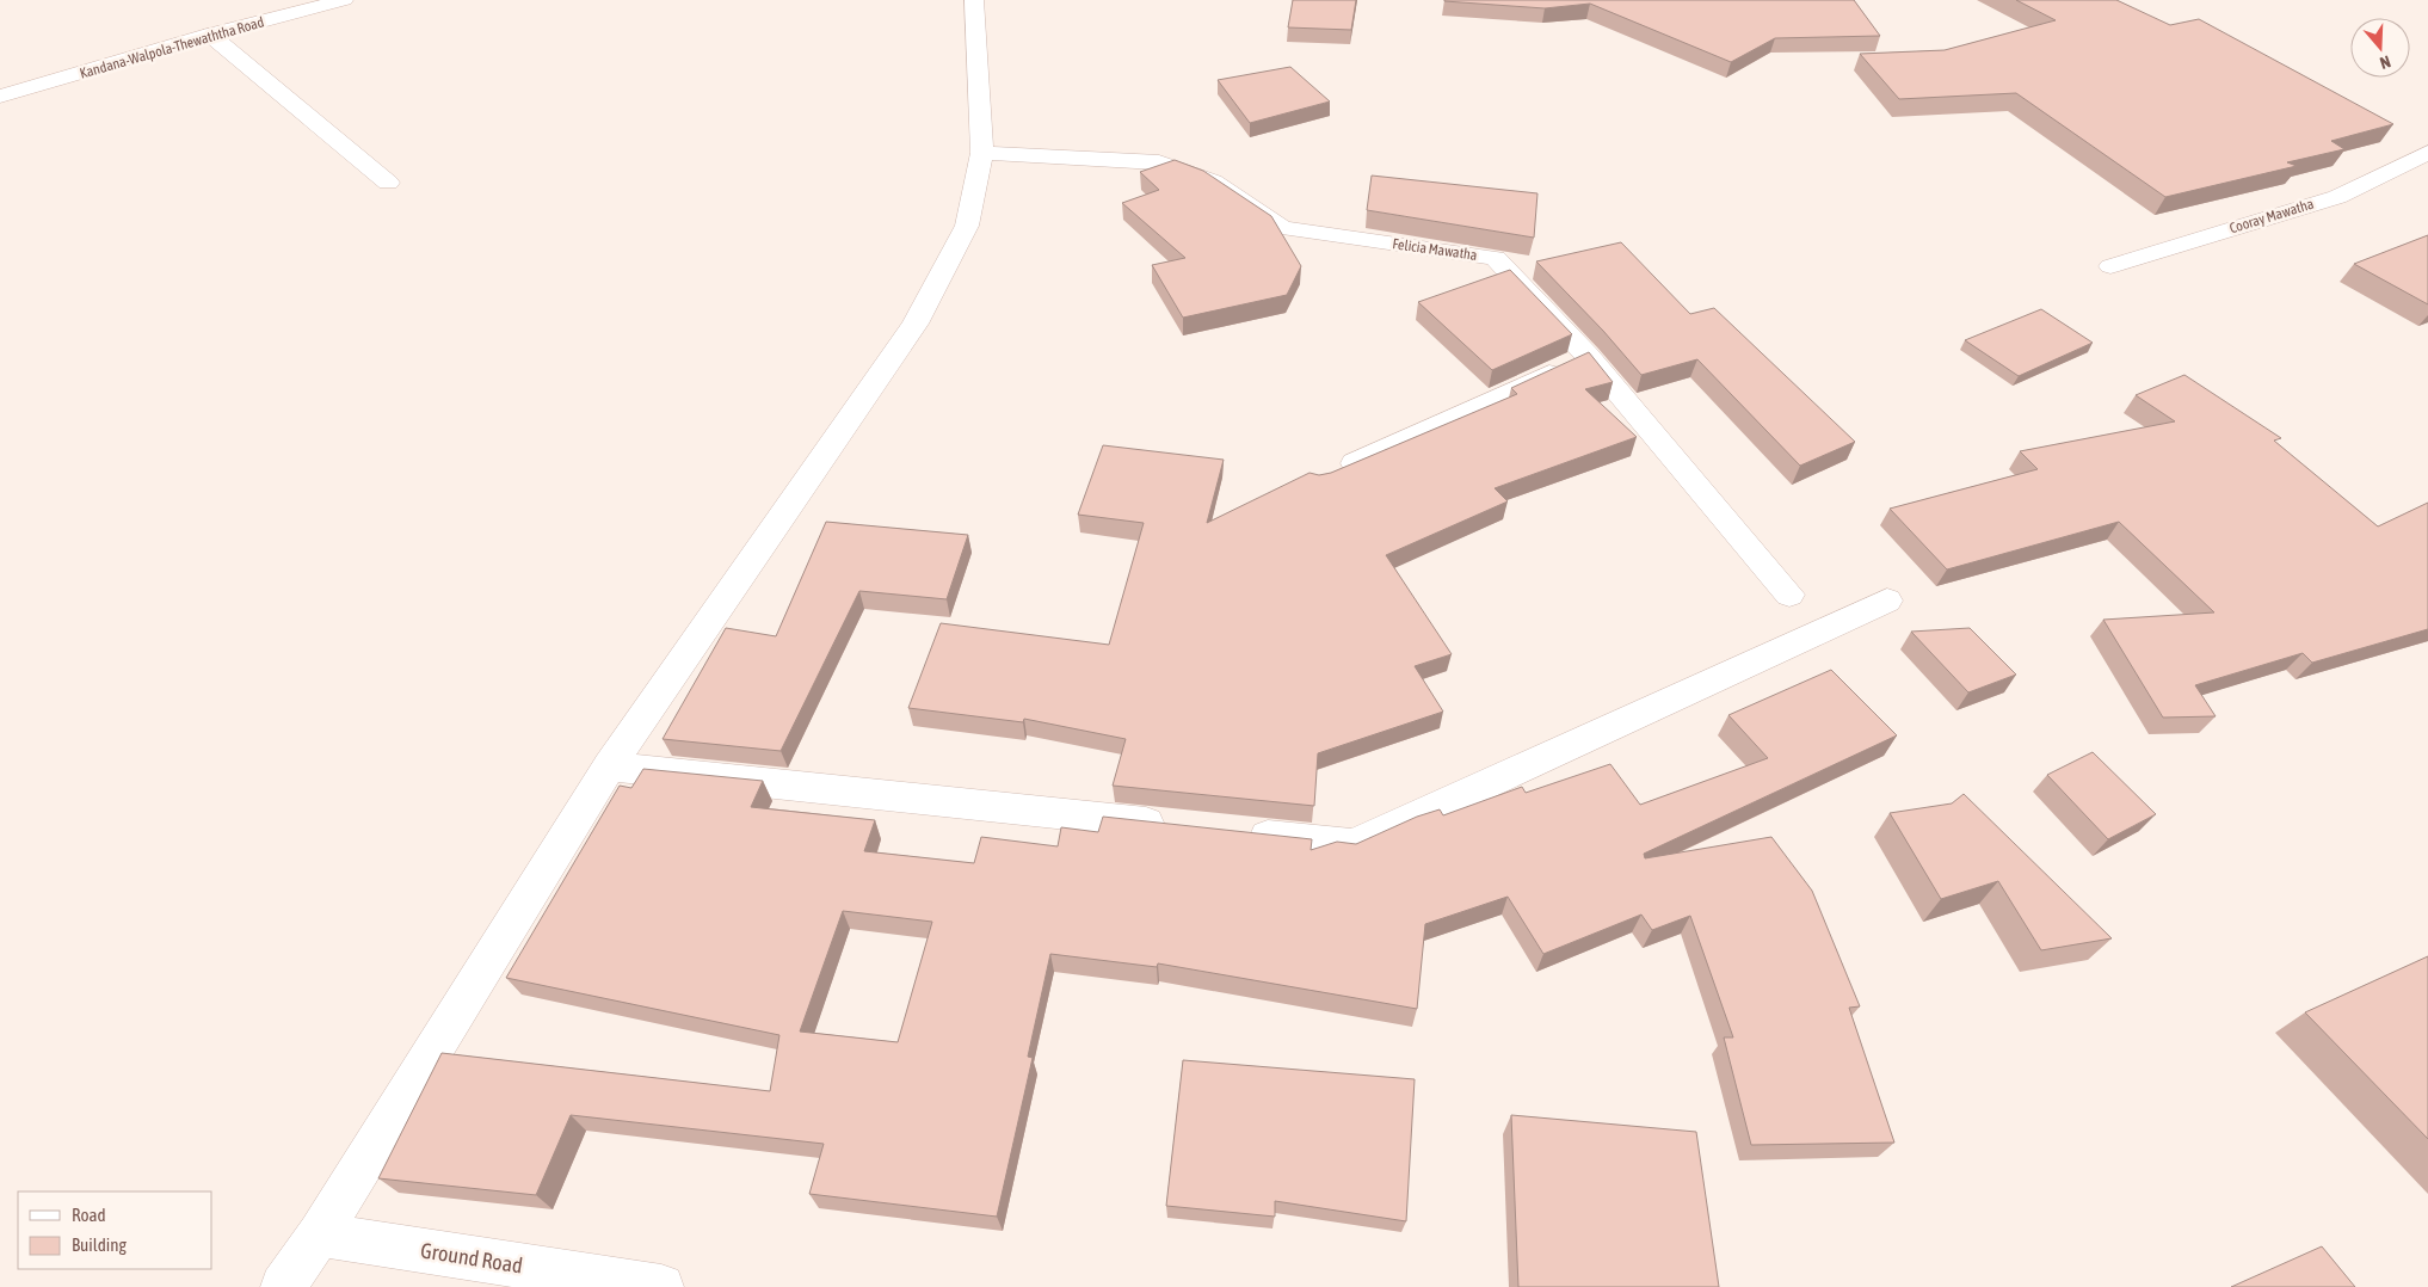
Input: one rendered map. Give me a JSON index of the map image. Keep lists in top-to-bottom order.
{
  "streets": {
    "street": [
      "Kandana-Walpola-Thewaththa Road",
      "Cooray Mawatha",
      "Felicia Mawatha",
      "Ground Road"
    ]
  },
  "legend": ["Road", "Building"],
  "north": "bottom"
}
